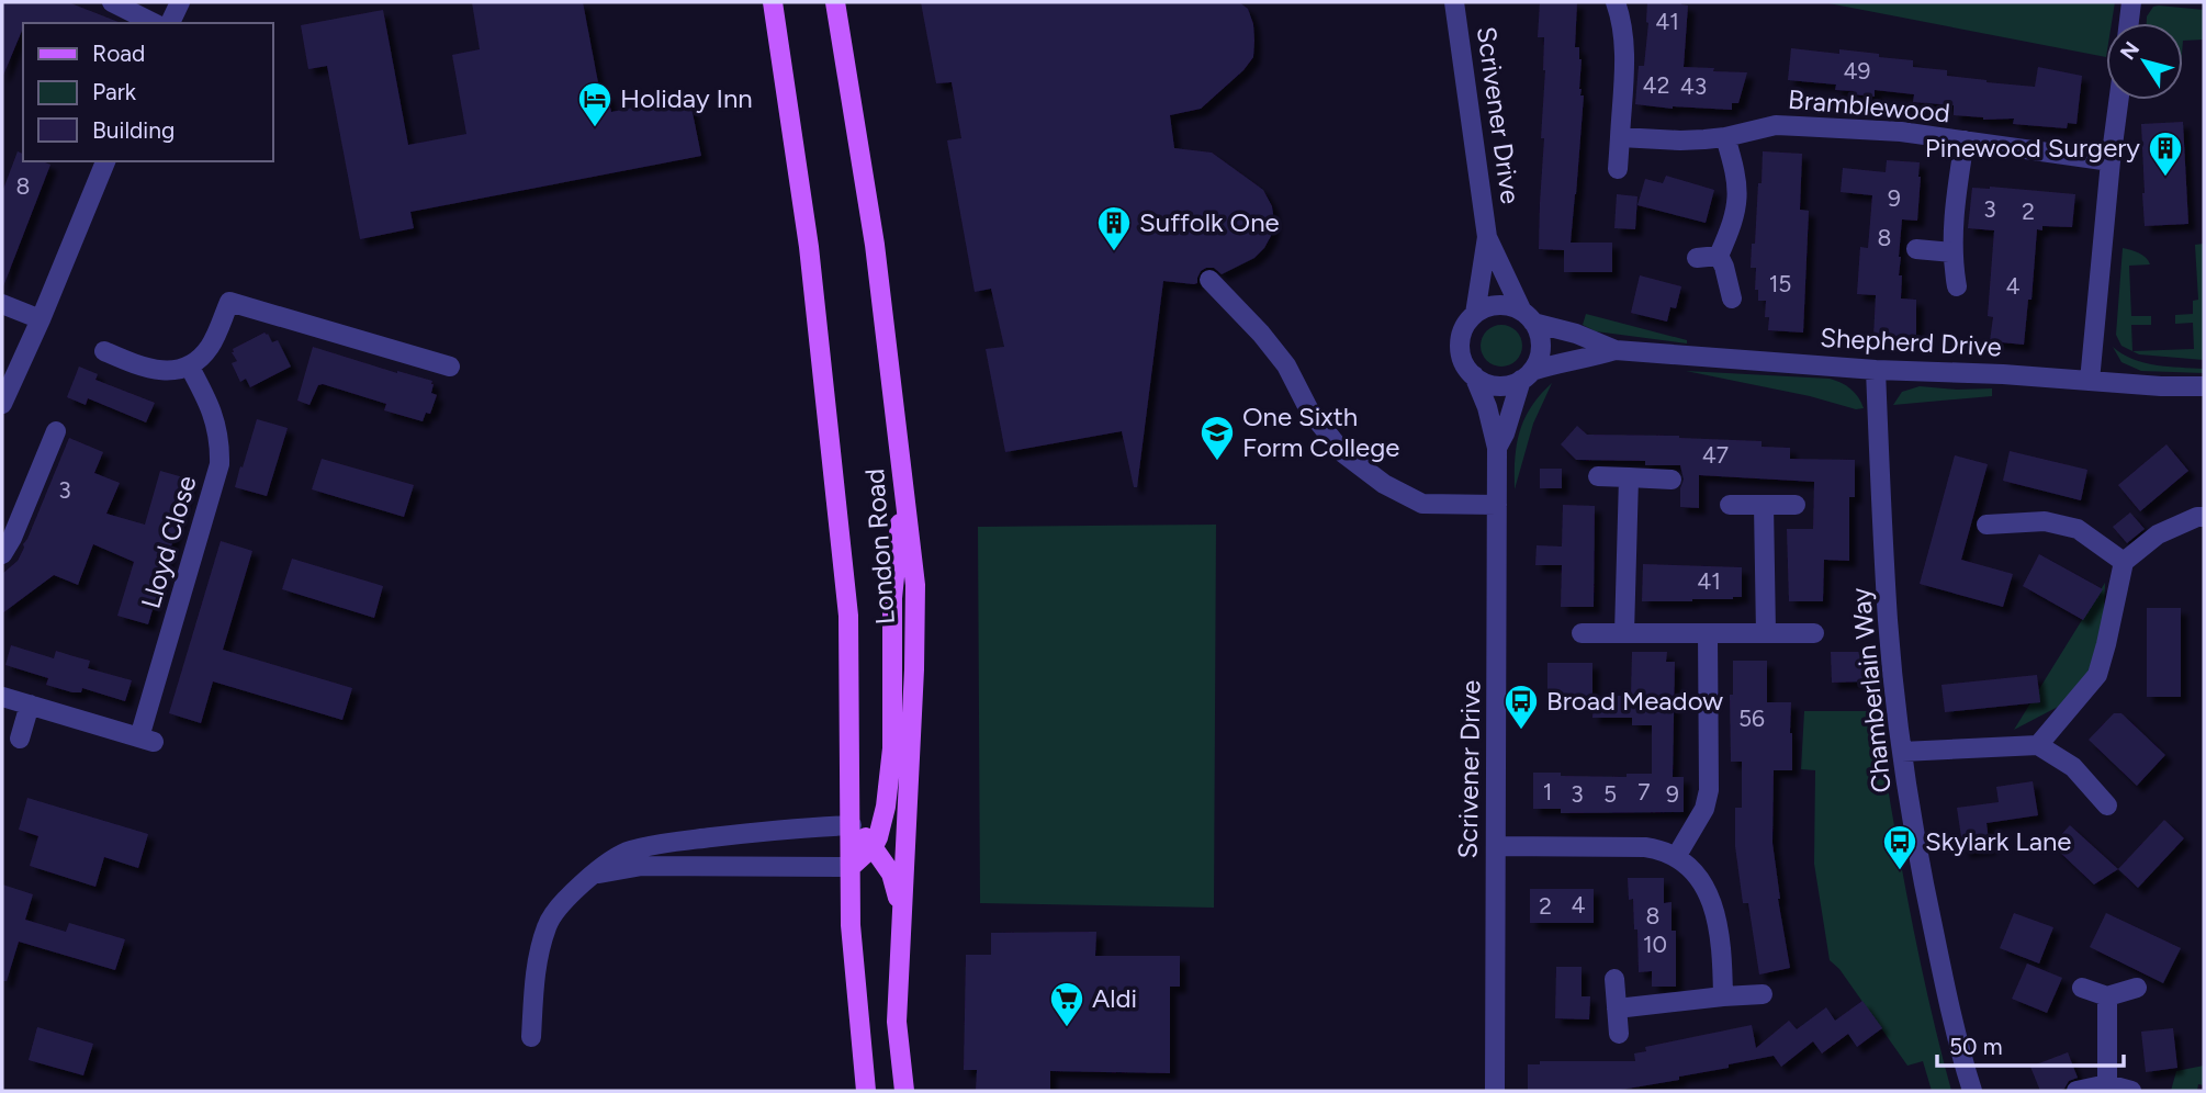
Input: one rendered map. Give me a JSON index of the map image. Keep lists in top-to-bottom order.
{
  "streets": {
    "main road": ["London Road"],
    "street": [
      "Bramblewood",
      "Scrivener Drive",
      "Shepherd Drive",
      "Lloyd Close",
      "Chamberlain Way"
    ]
  },
  "crossings": [
    ["Scrivener Drive", "Shepherd Drive"],
    ["Shepherd Drive", "Chamberlain Way"]
  ],
  "places": {
    "hotel": ["Holiday Inn"],
    "building": ["Pinewood Surgery", "Suffolk One"],
    "school or university": ["One Sixth Form College"],
    "bus stop": ["Broad Meadow", "Skylark Lane"],
    "supermarket": ["Aldi"]
  },
  "house_numbers": [
    "41",
    "49",
    "42",
    "43",
    "8",
    "9",
    "3",
    "2",
    "8",
    "15",
    "4",
    "47",
    "3",
    "41",
    "56",
    "1",
    "7",
    "3",
    "5",
    "9",
    "4",
    "2",
    "8",
    "10"
  ],
  "legend": ["Road", "Park", "Building"],
  "scale_bar": "50 m",
  "north": "top left"
}
